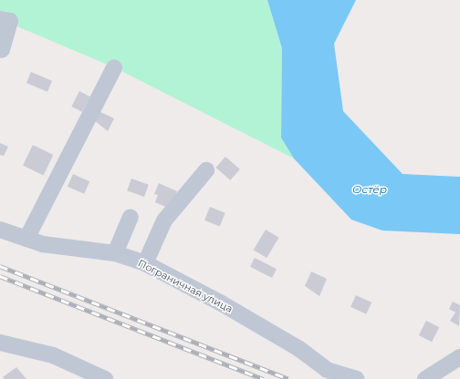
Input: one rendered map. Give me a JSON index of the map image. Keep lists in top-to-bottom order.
{
  "streets": {
    "street": ["Пограничная улица"]
  },
  "water": ["Остёр"]
}
